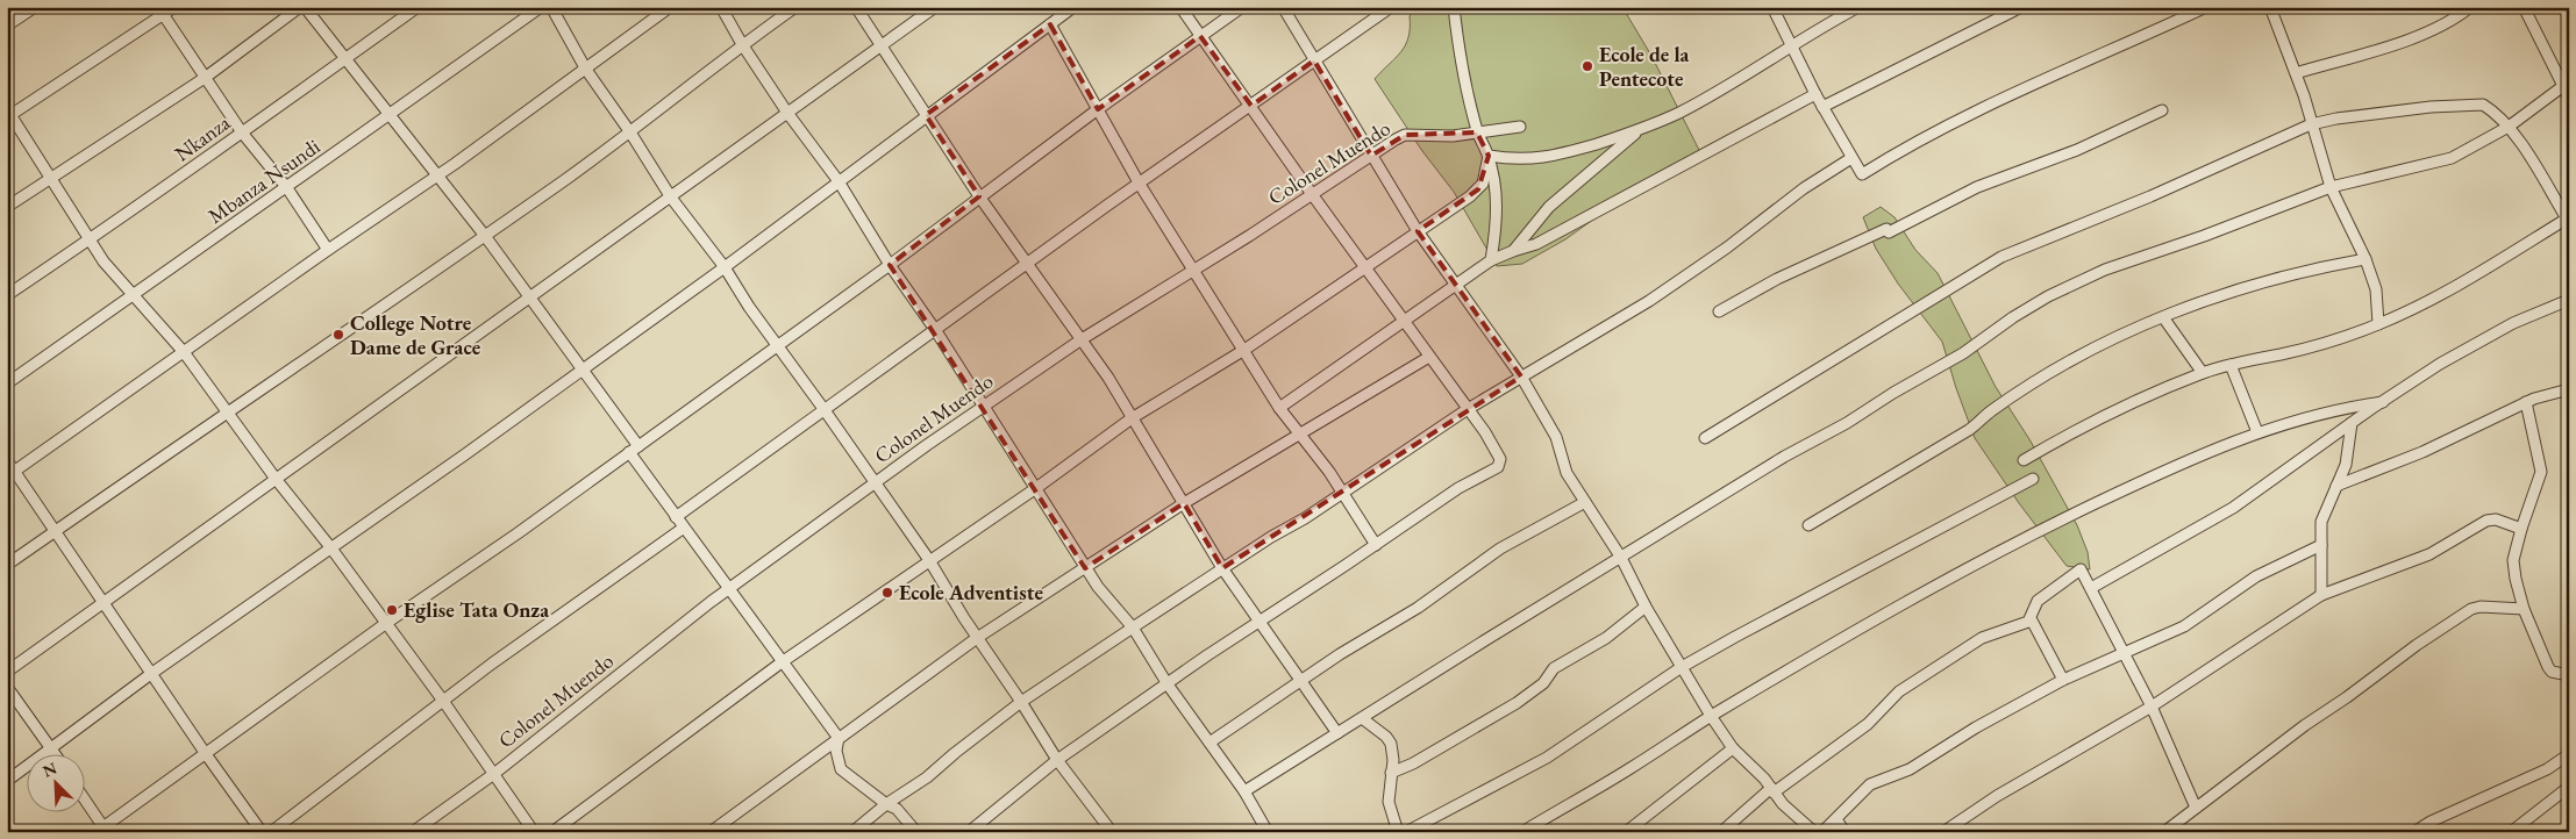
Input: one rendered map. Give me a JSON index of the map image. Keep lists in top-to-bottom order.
{
  "streets": {
    "street": ["Nkanza", "Colonel Muendo", "Mbanza Nsundi"]
  },
  "places": [
    "Ecole de la Pentecote",
    "College Notre Dame de Grace",
    "Ecole Adventiste",
    "Eglise Tata Onza"
  ],
  "north": "top left"
}
